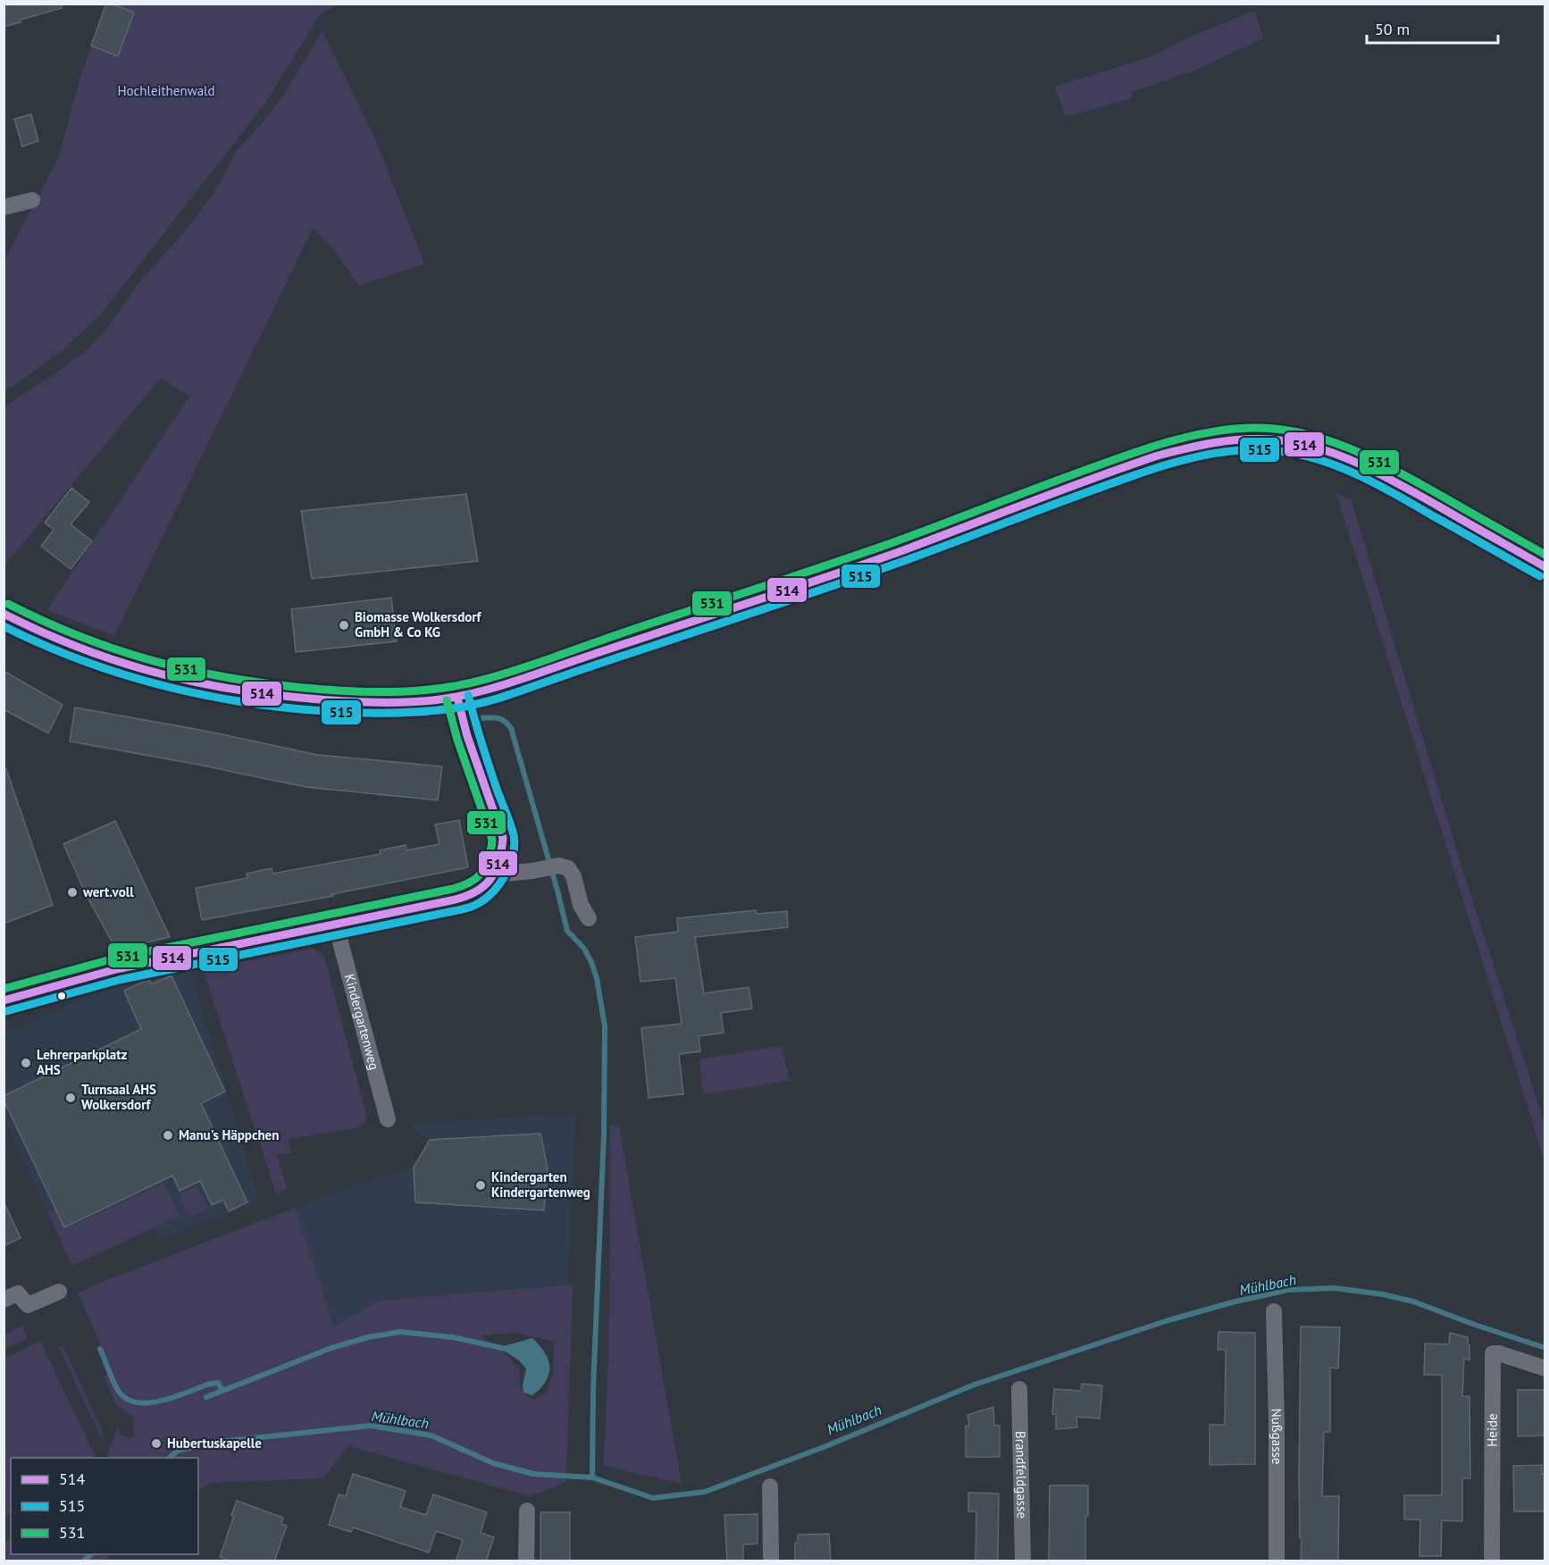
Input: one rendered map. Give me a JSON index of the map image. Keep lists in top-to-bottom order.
{
  "streets": {
    "street": [
      "Kindergartenweg",
      "Heide",
      "Nußgasse",
      "Brandfeldgasse"
    ]
  },
  "water": ["Mühlbach"],
  "parks": ["Hochleithenwald"],
  "places": [
    "Biomasse Wolkersdorf GmbH & Co KG",
    "wert.voll",
    "Lehrerparkplatz AHS",
    "Turnsaal AHS Wolkersdorf",
    "Manu's Häppchen",
    "Kindergarten Kindergartenweg",
    "Hubertuskapelle"
  ],
  "lines": ["transit line 531", "transit line 514", "transit line 515"],
  "legend": ["514", "515", "531"],
  "scale_bar": "50 m"
}
